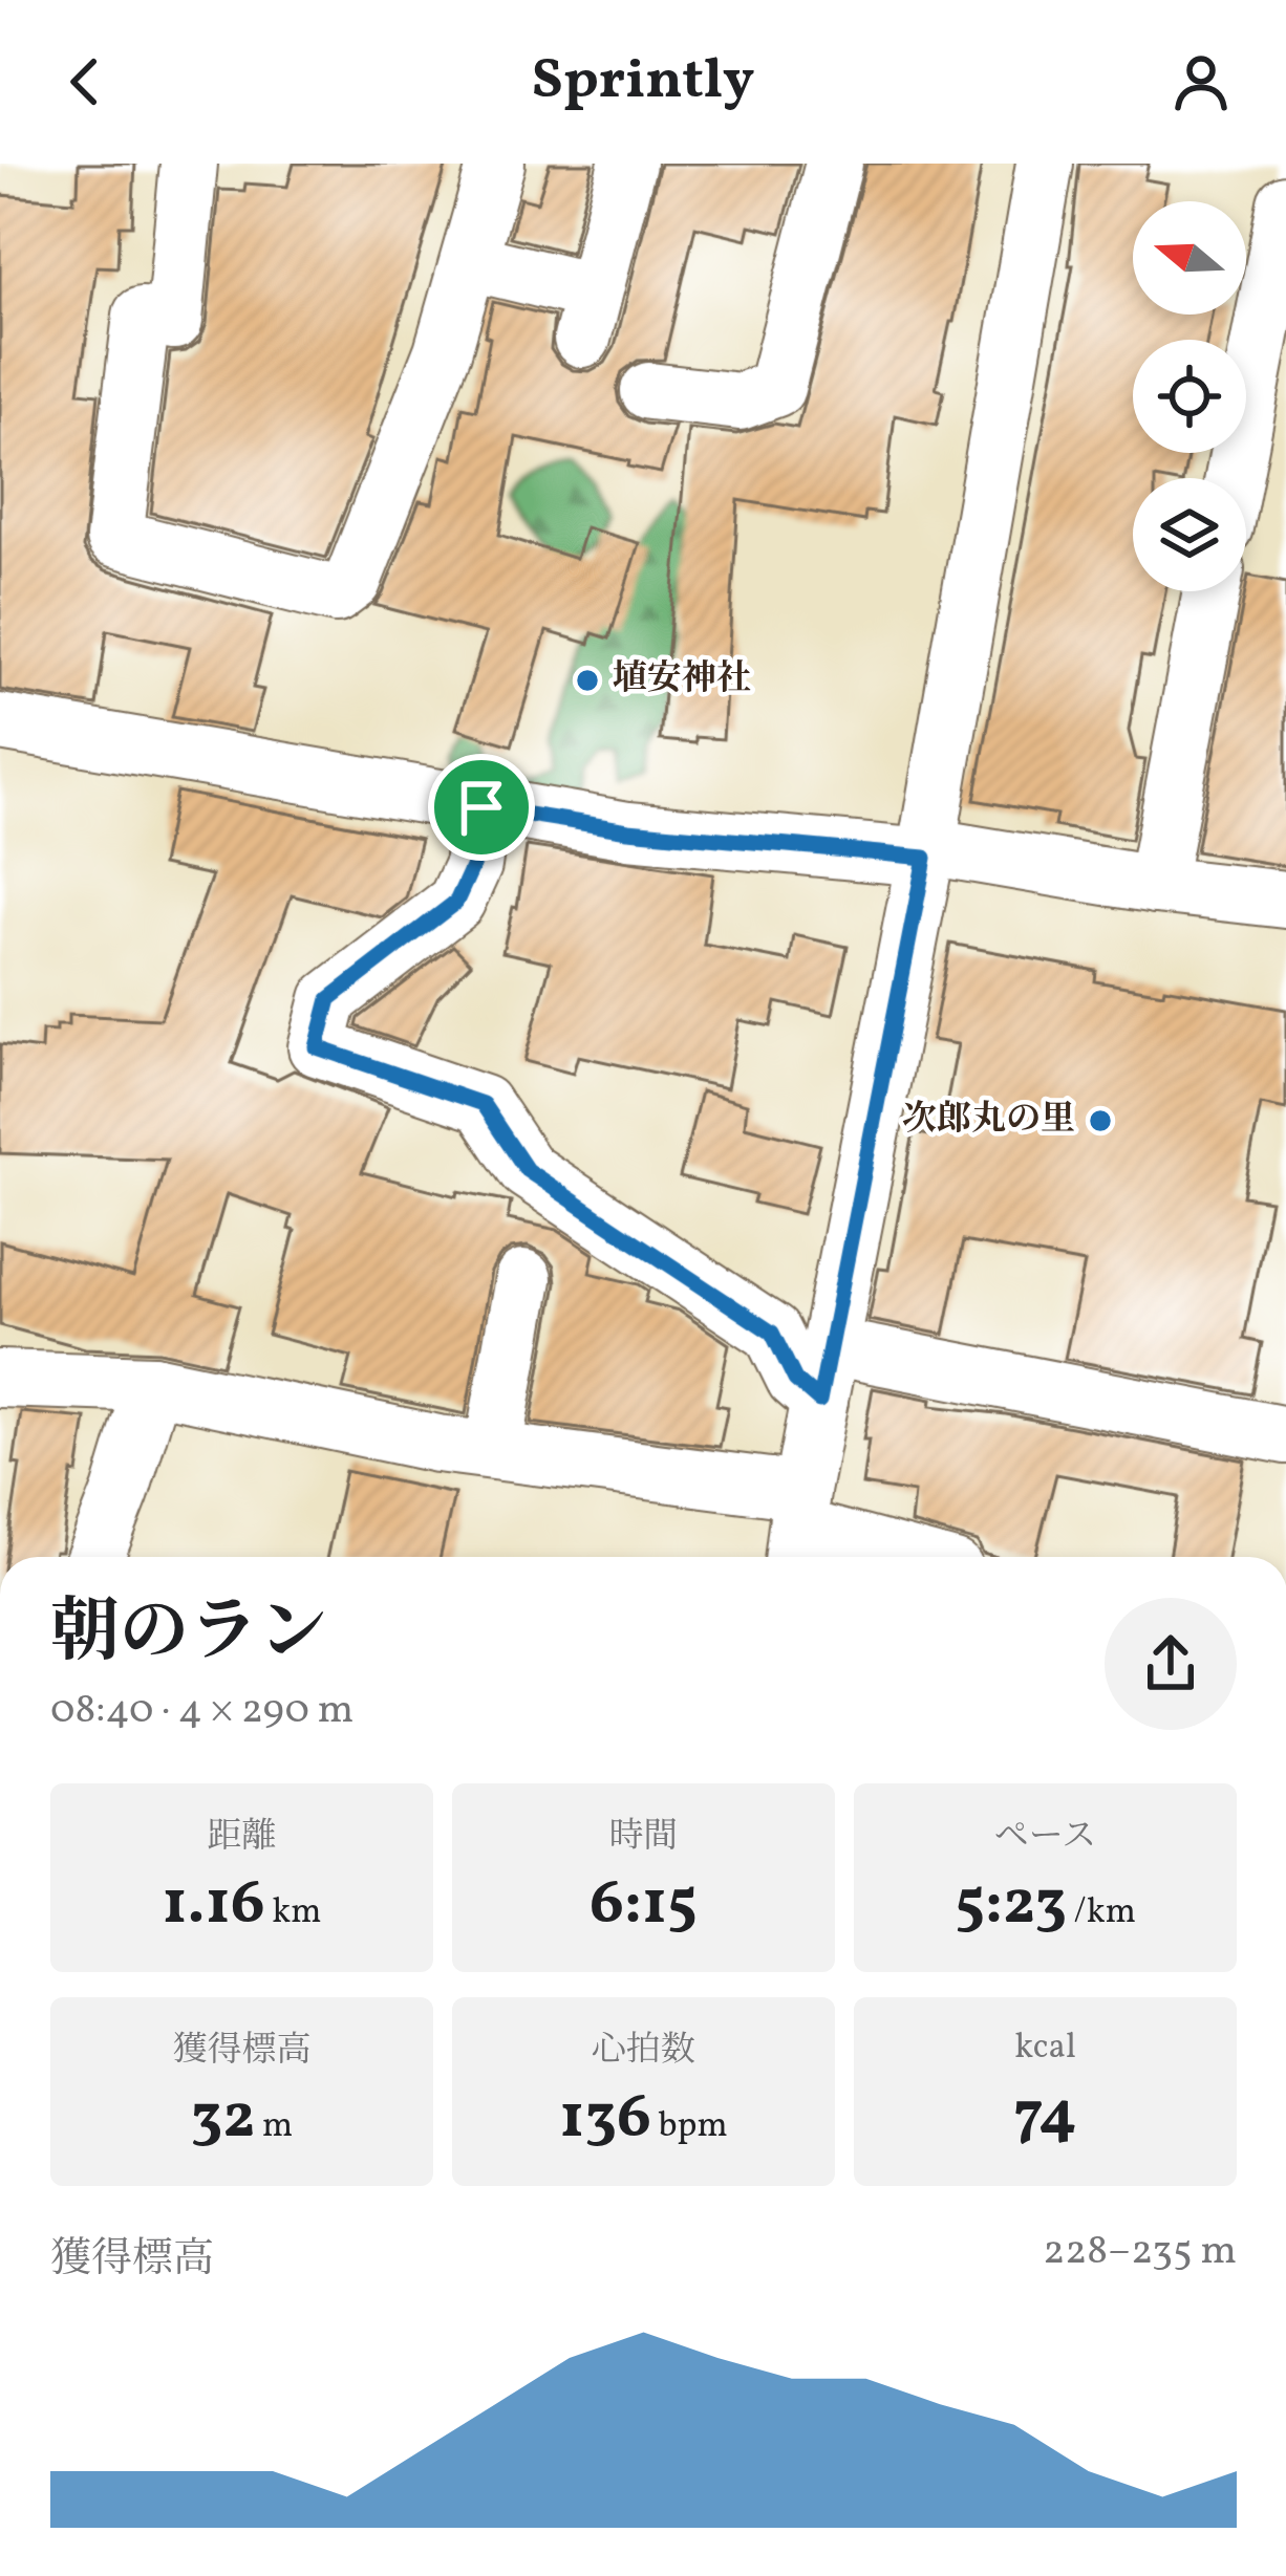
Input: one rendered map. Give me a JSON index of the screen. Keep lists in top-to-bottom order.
{
  "places": ["埴安神社", "次郎丸の里"],
  "north": "left",
  "page": {
    "header": "Sprintly",
    "heading": ["朝のラン", "08:40 · 4 × 290 m"],
    "stats": [
      ["距離", "1.16 km"],
      ["時間", "6:15"],
      ["ペース", "5:23 /km"],
      ["獲得標高", "32 m"],
      ["心拍数", "136 bpm"],
      ["kcal", "74"]
    ],
    "chart": ["獲得標高", "228–235 m"]
  }
}
